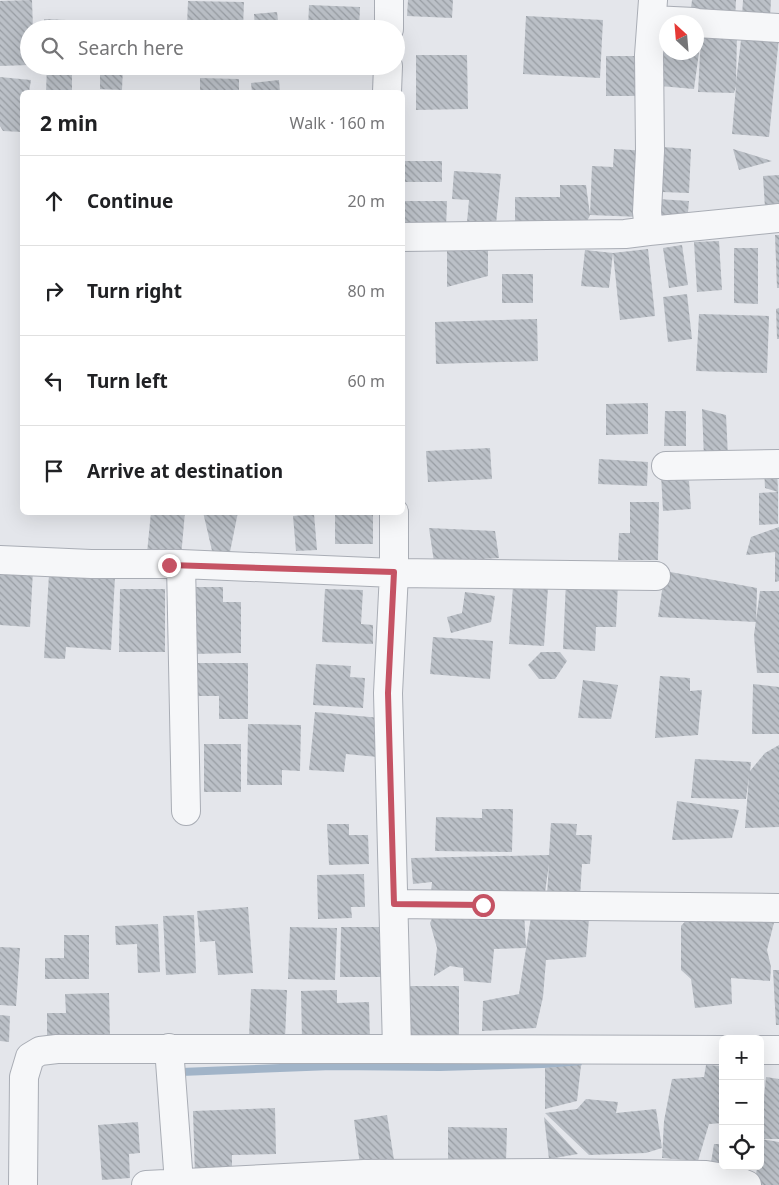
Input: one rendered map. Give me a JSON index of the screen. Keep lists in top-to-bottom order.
{
  "north": "top left",
  "page": {
    "search": "Search here",
    "heading": ["2 min", "Walk · 160 m"],
    "list": [
      ["Continue", "20 m"],
      ["Turn right", "80 m"],
      ["Turn left", "60 m"],
      "Arrive at destination"
    ],
    "map_buttons": ["+", "−"]
  }
}
